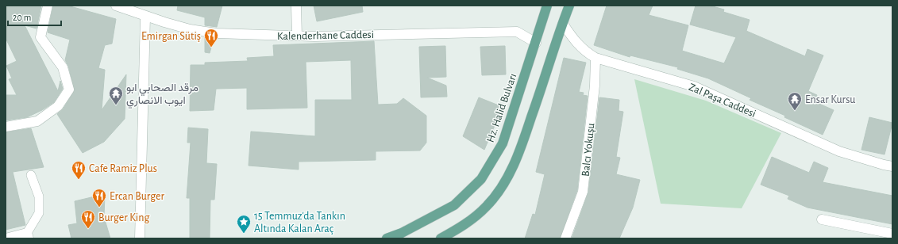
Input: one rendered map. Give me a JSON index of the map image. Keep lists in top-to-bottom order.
{
  "streets": {
    "main road": ["Hz. Halid Bulvarı"],
    "street": ["Kalenderhane Caddesi", "Zal Paşa Caddesi", "Balcı Yokuşu"]
  },
  "crossings": [
    ["Kalenderhane Caddesi", "Hz. Halid Bulvarı"],
    ["Zal Paşa Caddesi", "Balcı Yokuşu"]
  ],
  "places": {
    "restaurant": [
      "Emirgan Sütiş",
      "Cafe Ramiz Plus",
      "Ercan Burger",
      "Burger King"
    ],
    "temple": ["مرقد الصحابي ابو ايوب الانصاري", "Ensar Kursu"],
    "place": ["15 Temmuz'da Tankın Altında Kalan Araç"]
  },
  "scale_bar": "20 m"
}
